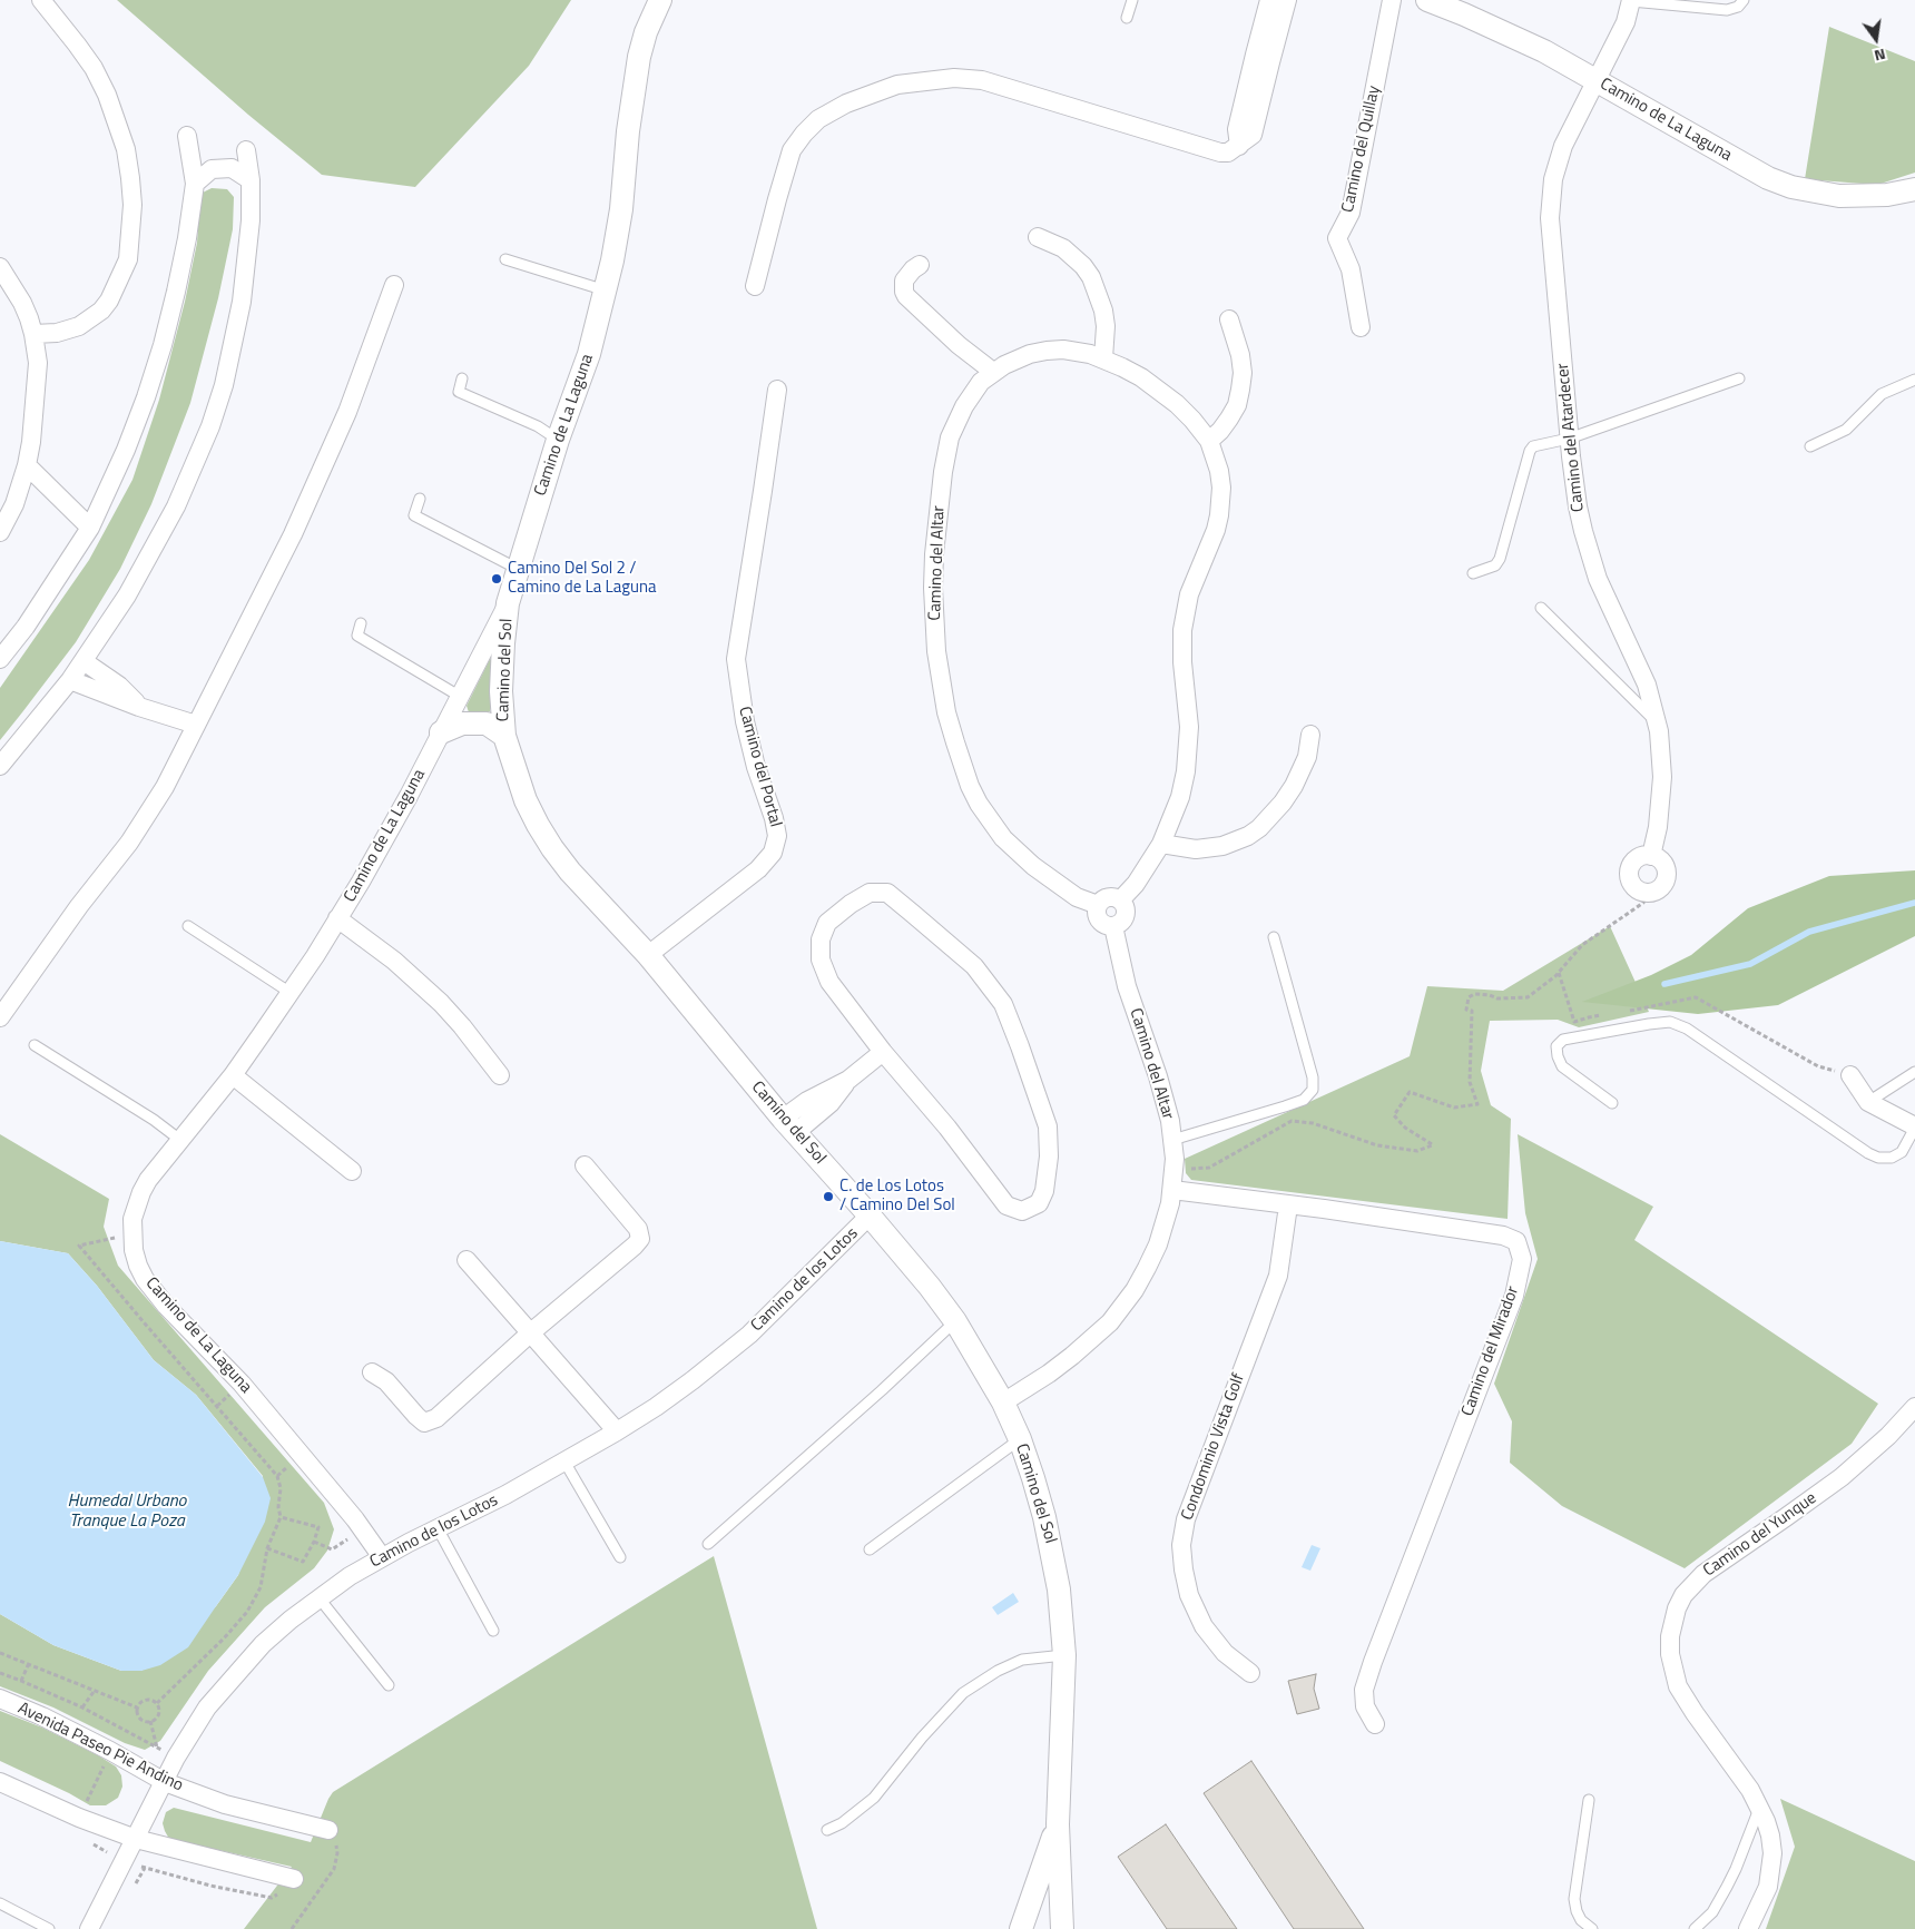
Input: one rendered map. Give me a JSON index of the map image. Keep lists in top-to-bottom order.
{
  "streets": {
    "street": [
      "Camino de La Laguna",
      "Camino del Quillay",
      "Camino del Atardecer",
      "Camino del Altar",
      "Camino del Sol",
      "Camino del Portal",
      "Camino de los Lotos",
      "Camino del Mirador",
      "Condominio Vista Golf",
      "Camino del Yunque",
      "Avenida Paseo Pie Andino"
    ]
  },
  "crossings": [
    ["Camino de La Laguna", "Camino del Atardecer"],
    ["Camino de La Laguna", "Camino del Sol"],
    ["Camino de La Laguna", "Camino de los Lotos"],
    ["Camino del Altar", "Camino del Sol"],
    ["Camino del Altar", "Camino del Mirador"],
    ["Camino del Sol", "Camino del Portal"],
    ["Camino del Sol", "Camino de los Lotos"],
    ["Camino de los Lotos", "Avenida Paseo Pie Andino"],
    ["Camino del Mirador", "Condominio Vista Golf"]
  ],
  "water": ["Humedal Urbano Tranque La Poza"],
  "places": ["Camino Del Sol 2 / Camino de La Laguna", "C. de Los Lotos / Camino Del Sol"],
  "north": "bottom"
}
